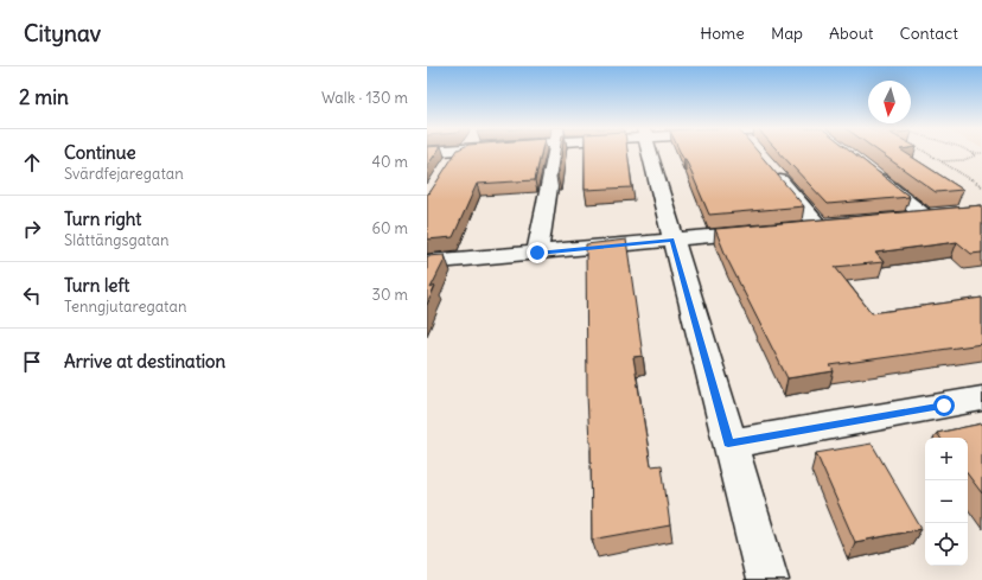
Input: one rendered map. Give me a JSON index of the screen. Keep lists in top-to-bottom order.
{
  "north": "bottom",
  "page": {
    "header": "Citynav",
    "nav": [
      "Home",
      "Map",
      "About",
      "Contact"
    ],
    "heading": ["2 min", "Walk · 130 m"],
    "list": [
      ["Continue", "Svärdfejaregatan", "40 m"],
      ["Turn right", "Slåttängsgatan", "60 m"],
      ["Turn left", "Tenngjutaregatan", "30 m"],
      "Arrive at destination"
    ],
    "map_buttons": ["+", "−"]
  }
}
